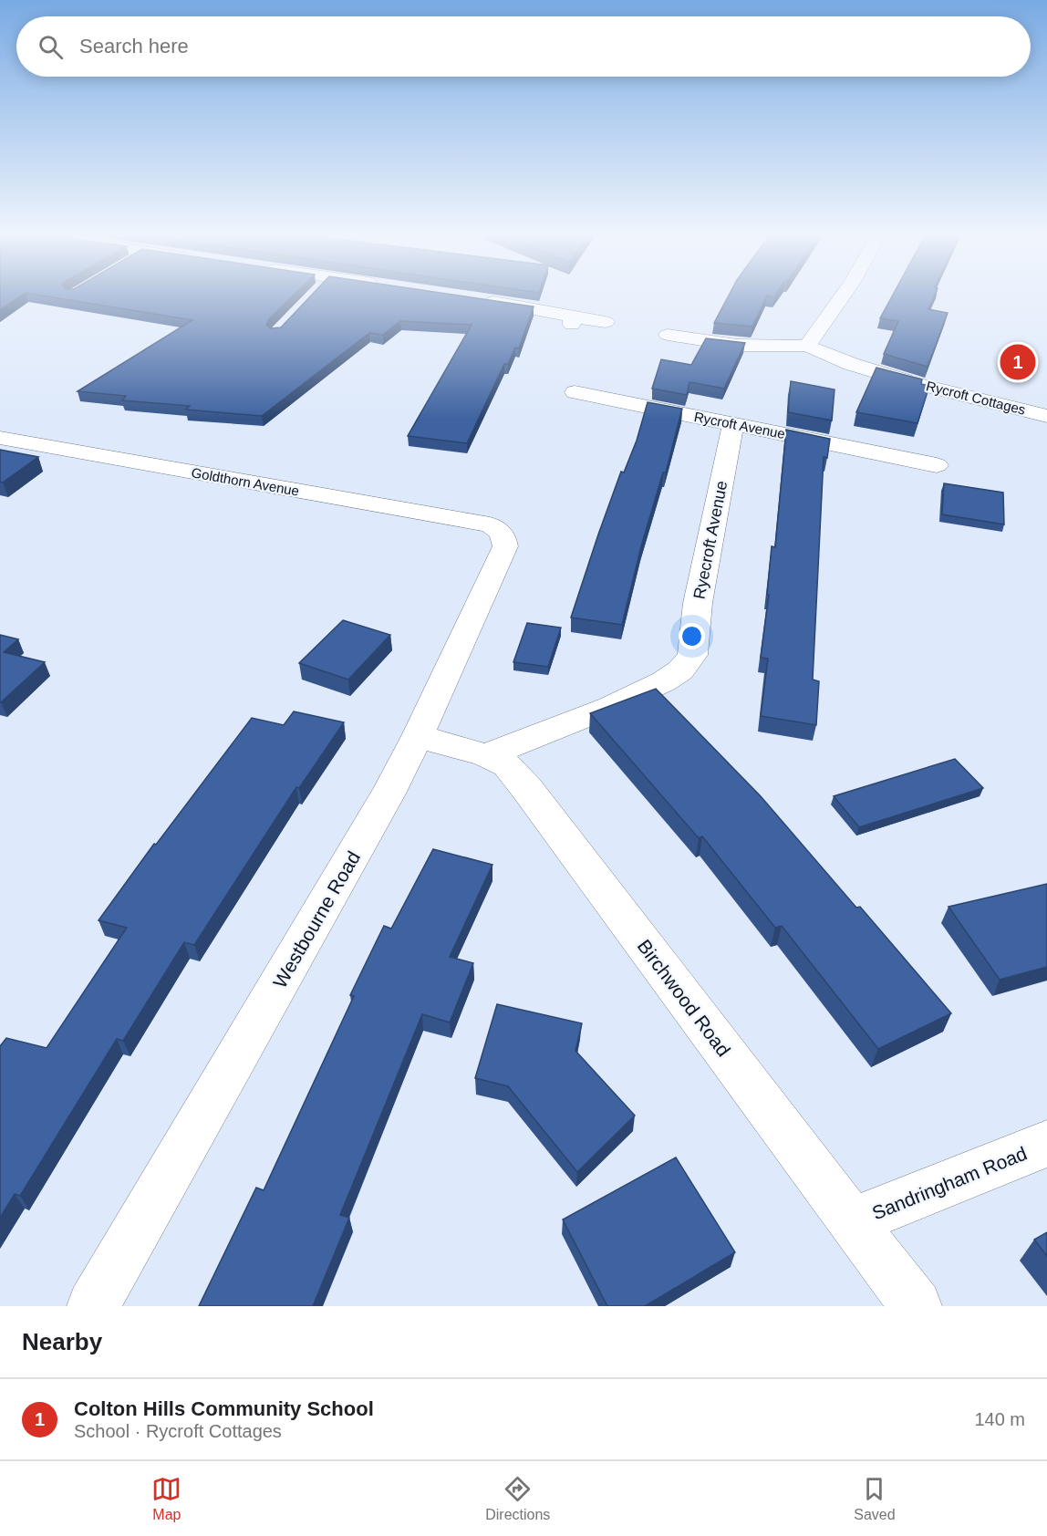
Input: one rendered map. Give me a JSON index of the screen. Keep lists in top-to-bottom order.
{
  "streets": {
    "street": [
      "Rycroft Cottages",
      "Rycroft Avenue",
      "Goldthorn Avenue",
      "Ryecroft Avenue",
      "Westbourne Road",
      "Birchwood Road",
      "Sandringham Road"
    ]
  },
  "crossings": [
    ["Rycroft Avenue", "Ryecroft Avenue"],
    ["Goldthorn Avenue", "Westbourne Road"],
    ["Ryecroft Avenue", "Birchwood Road"],
    ["Westbourne Road", "Birchwood Road"],
    ["Birchwood Road", "Sandringham Road"]
  ],
  "page": {
    "search": "Search here",
    "pins": "1",
    "heading": "Nearby",
    "list": [
      {
        "mark": "1",
        "name": "Colton Hills Community School",
        "note": "School · Rycroft Cottages",
        "value": "140 m"
      }
    ],
    "nav": ["Map", "Directions", "Saved"]
  }
}
